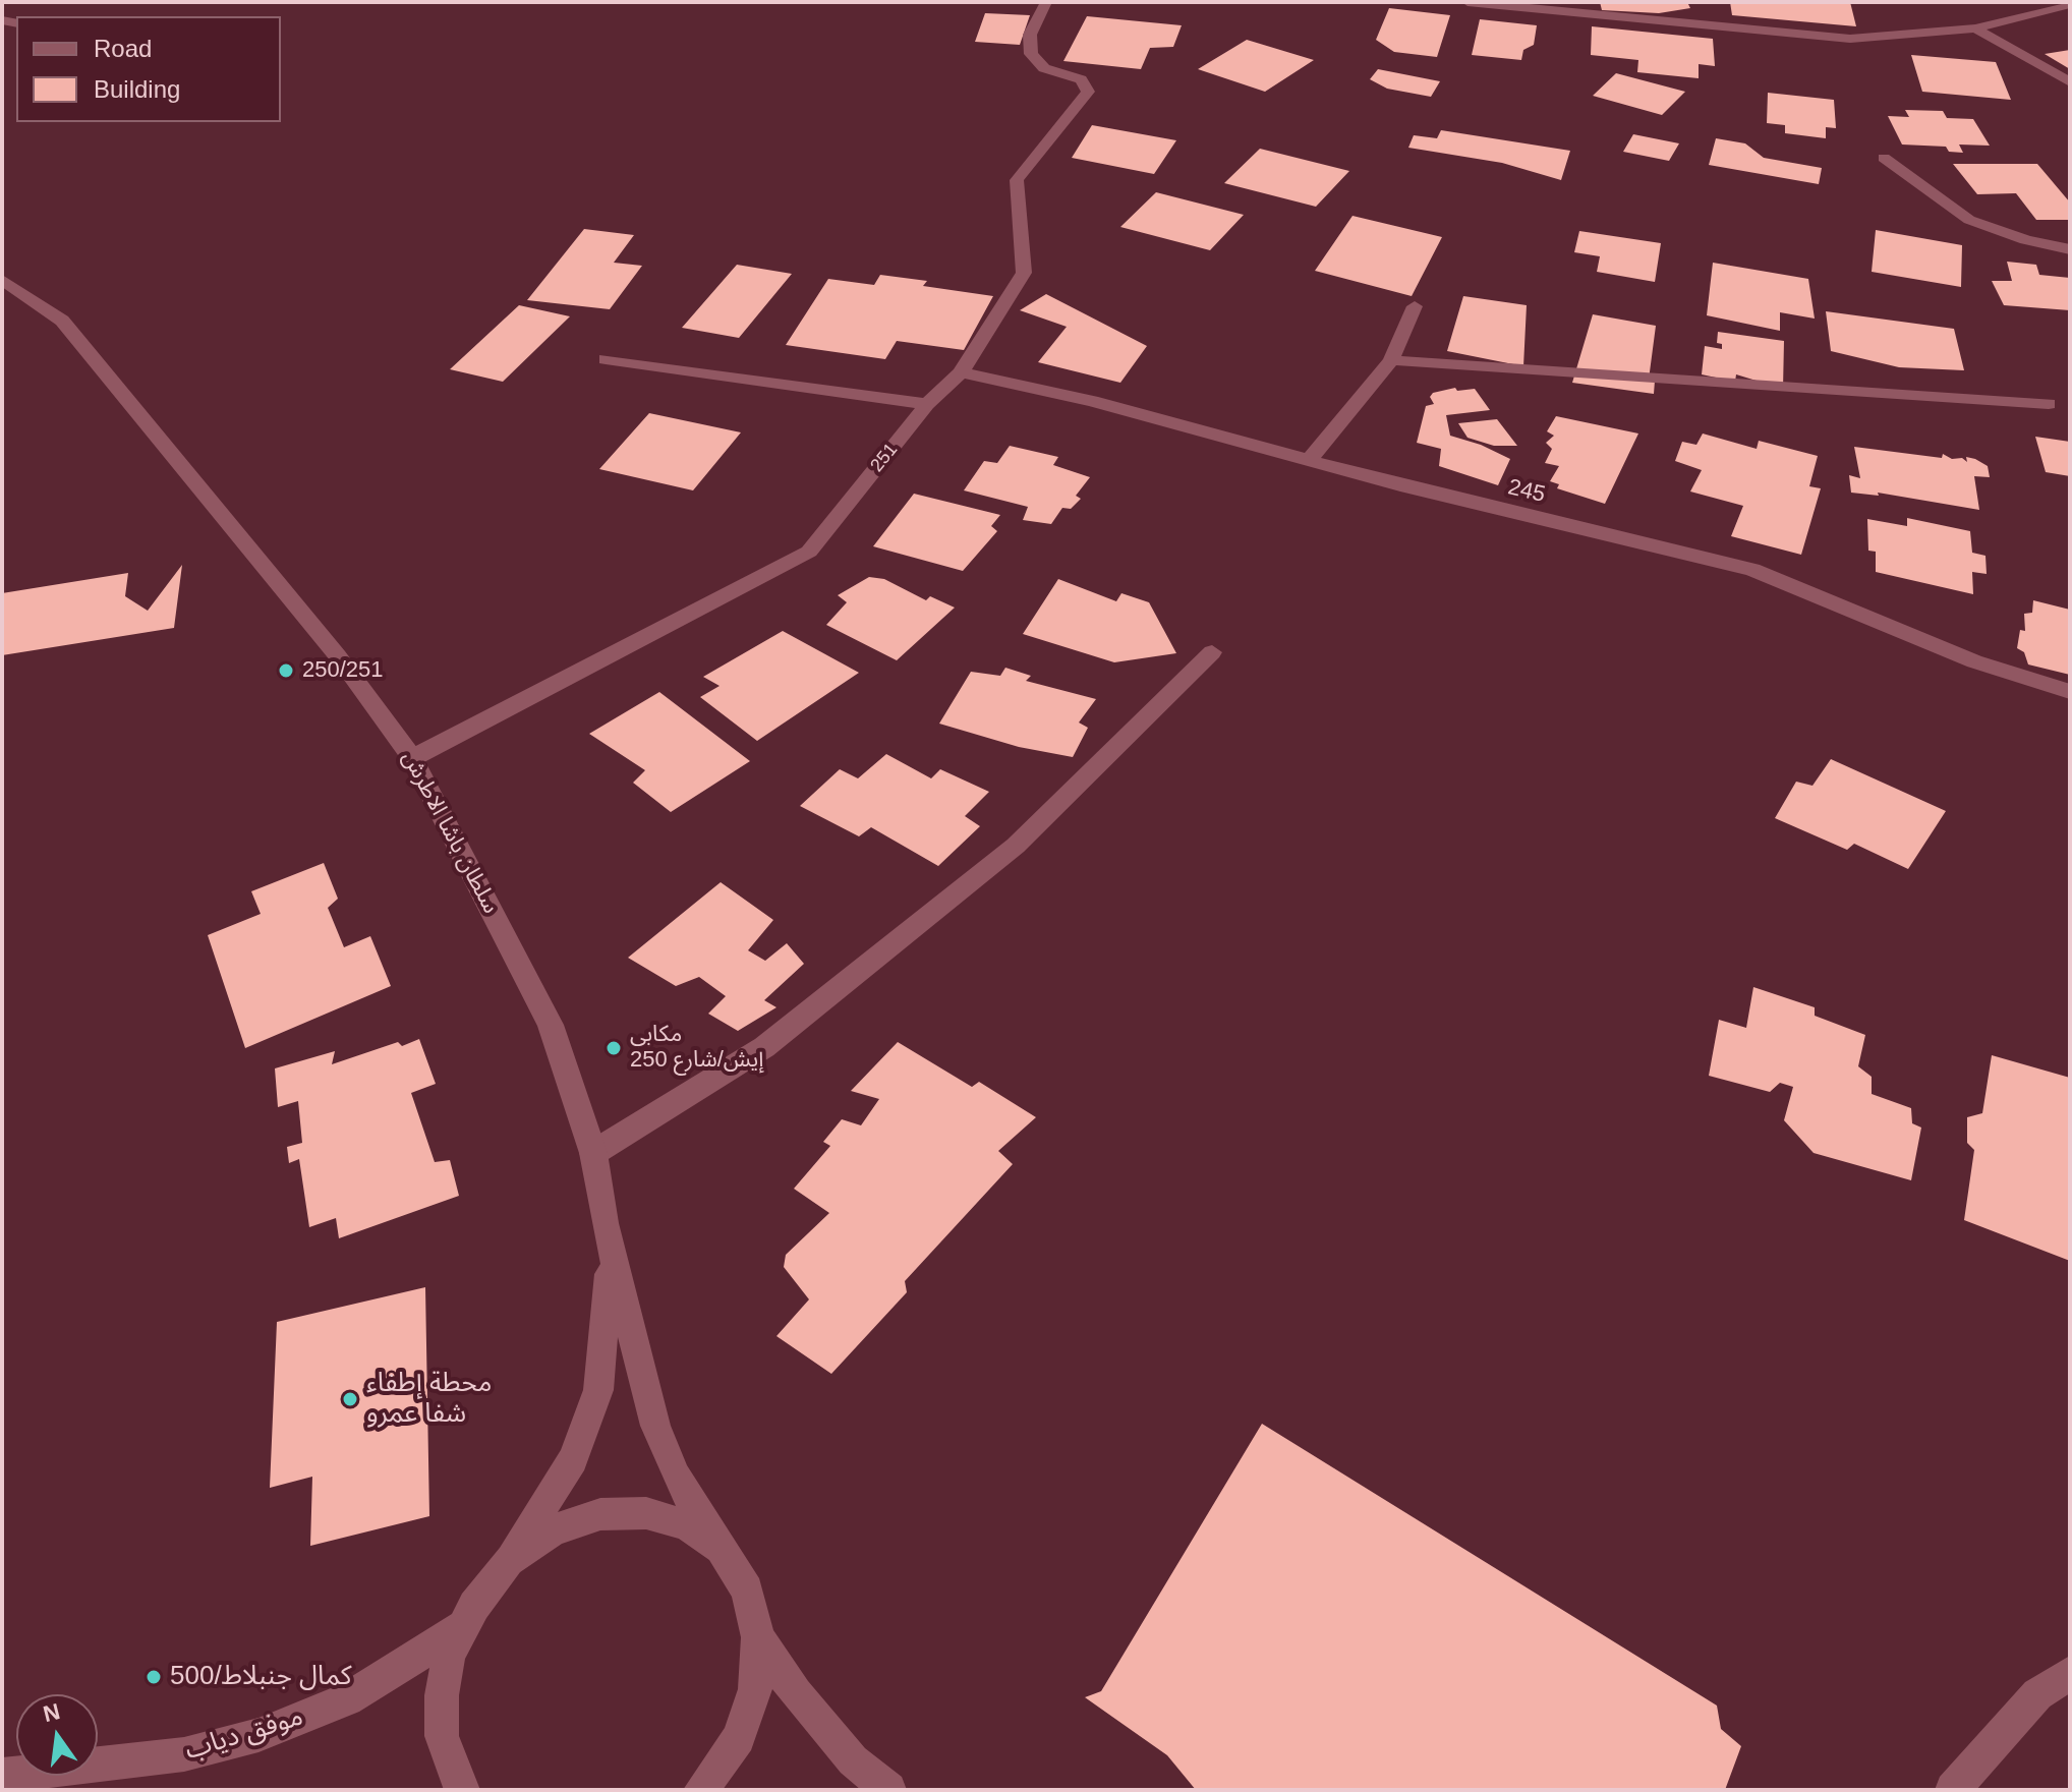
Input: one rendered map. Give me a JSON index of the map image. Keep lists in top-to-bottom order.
{
  "streets": {
    "street": [
      "251",
      "245",
      "سلطان باشا الاطرش",
      "موفق دياب"
    ]
  },
  "crossings": [
    ["251", "245"],
    ["251", "سلطان باشا الاطرش"]
  ],
  "places": [
    "250/251",
    "مكابي إيش/شارع 250",
    "محطة إطفاء شفا عمرو",
    "500/كمال جنبلاط"
  ],
  "legend": ["Road", "Building"],
  "north": "top"
}
